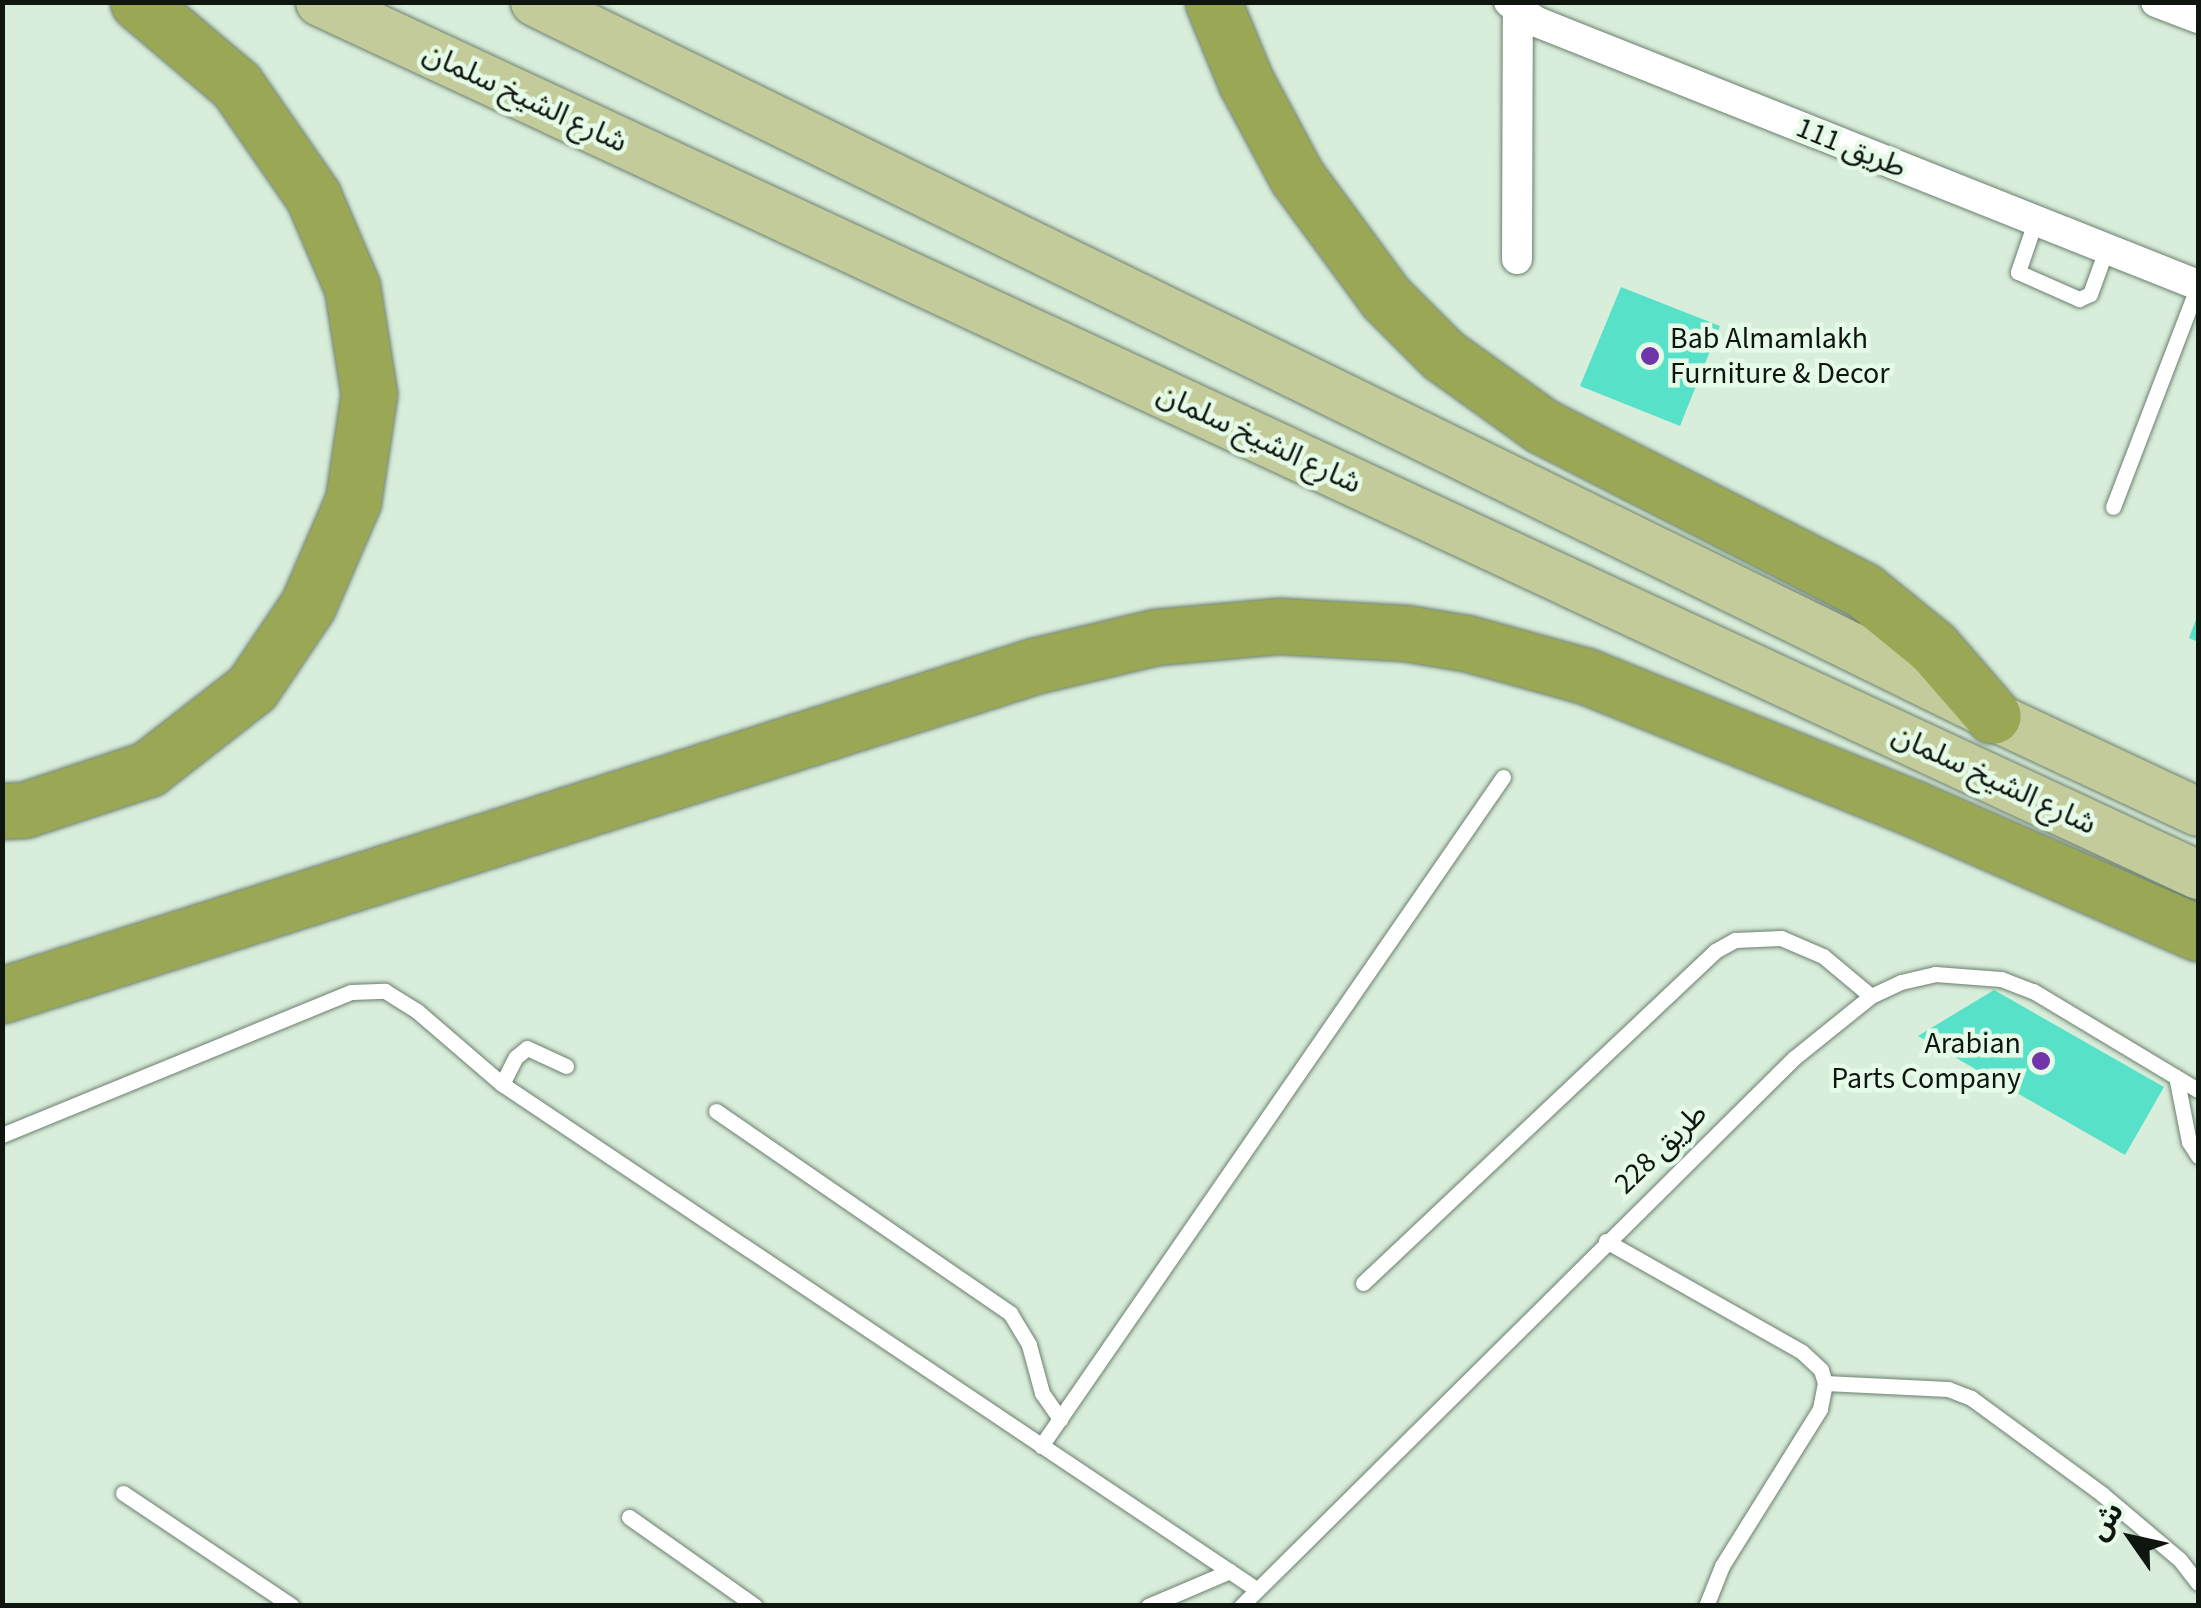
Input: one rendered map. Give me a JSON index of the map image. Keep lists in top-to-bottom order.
{
  "streets": {
    "main road": ["شارع الشيخ سلمان"],
    "street": ["طريق 111"],
    "lane": ["طريق 228"]
  },
  "places": ["Bab Almamlakh Furniture & Decor", "Arabian Parts Company"],
  "north": "top left"
}
